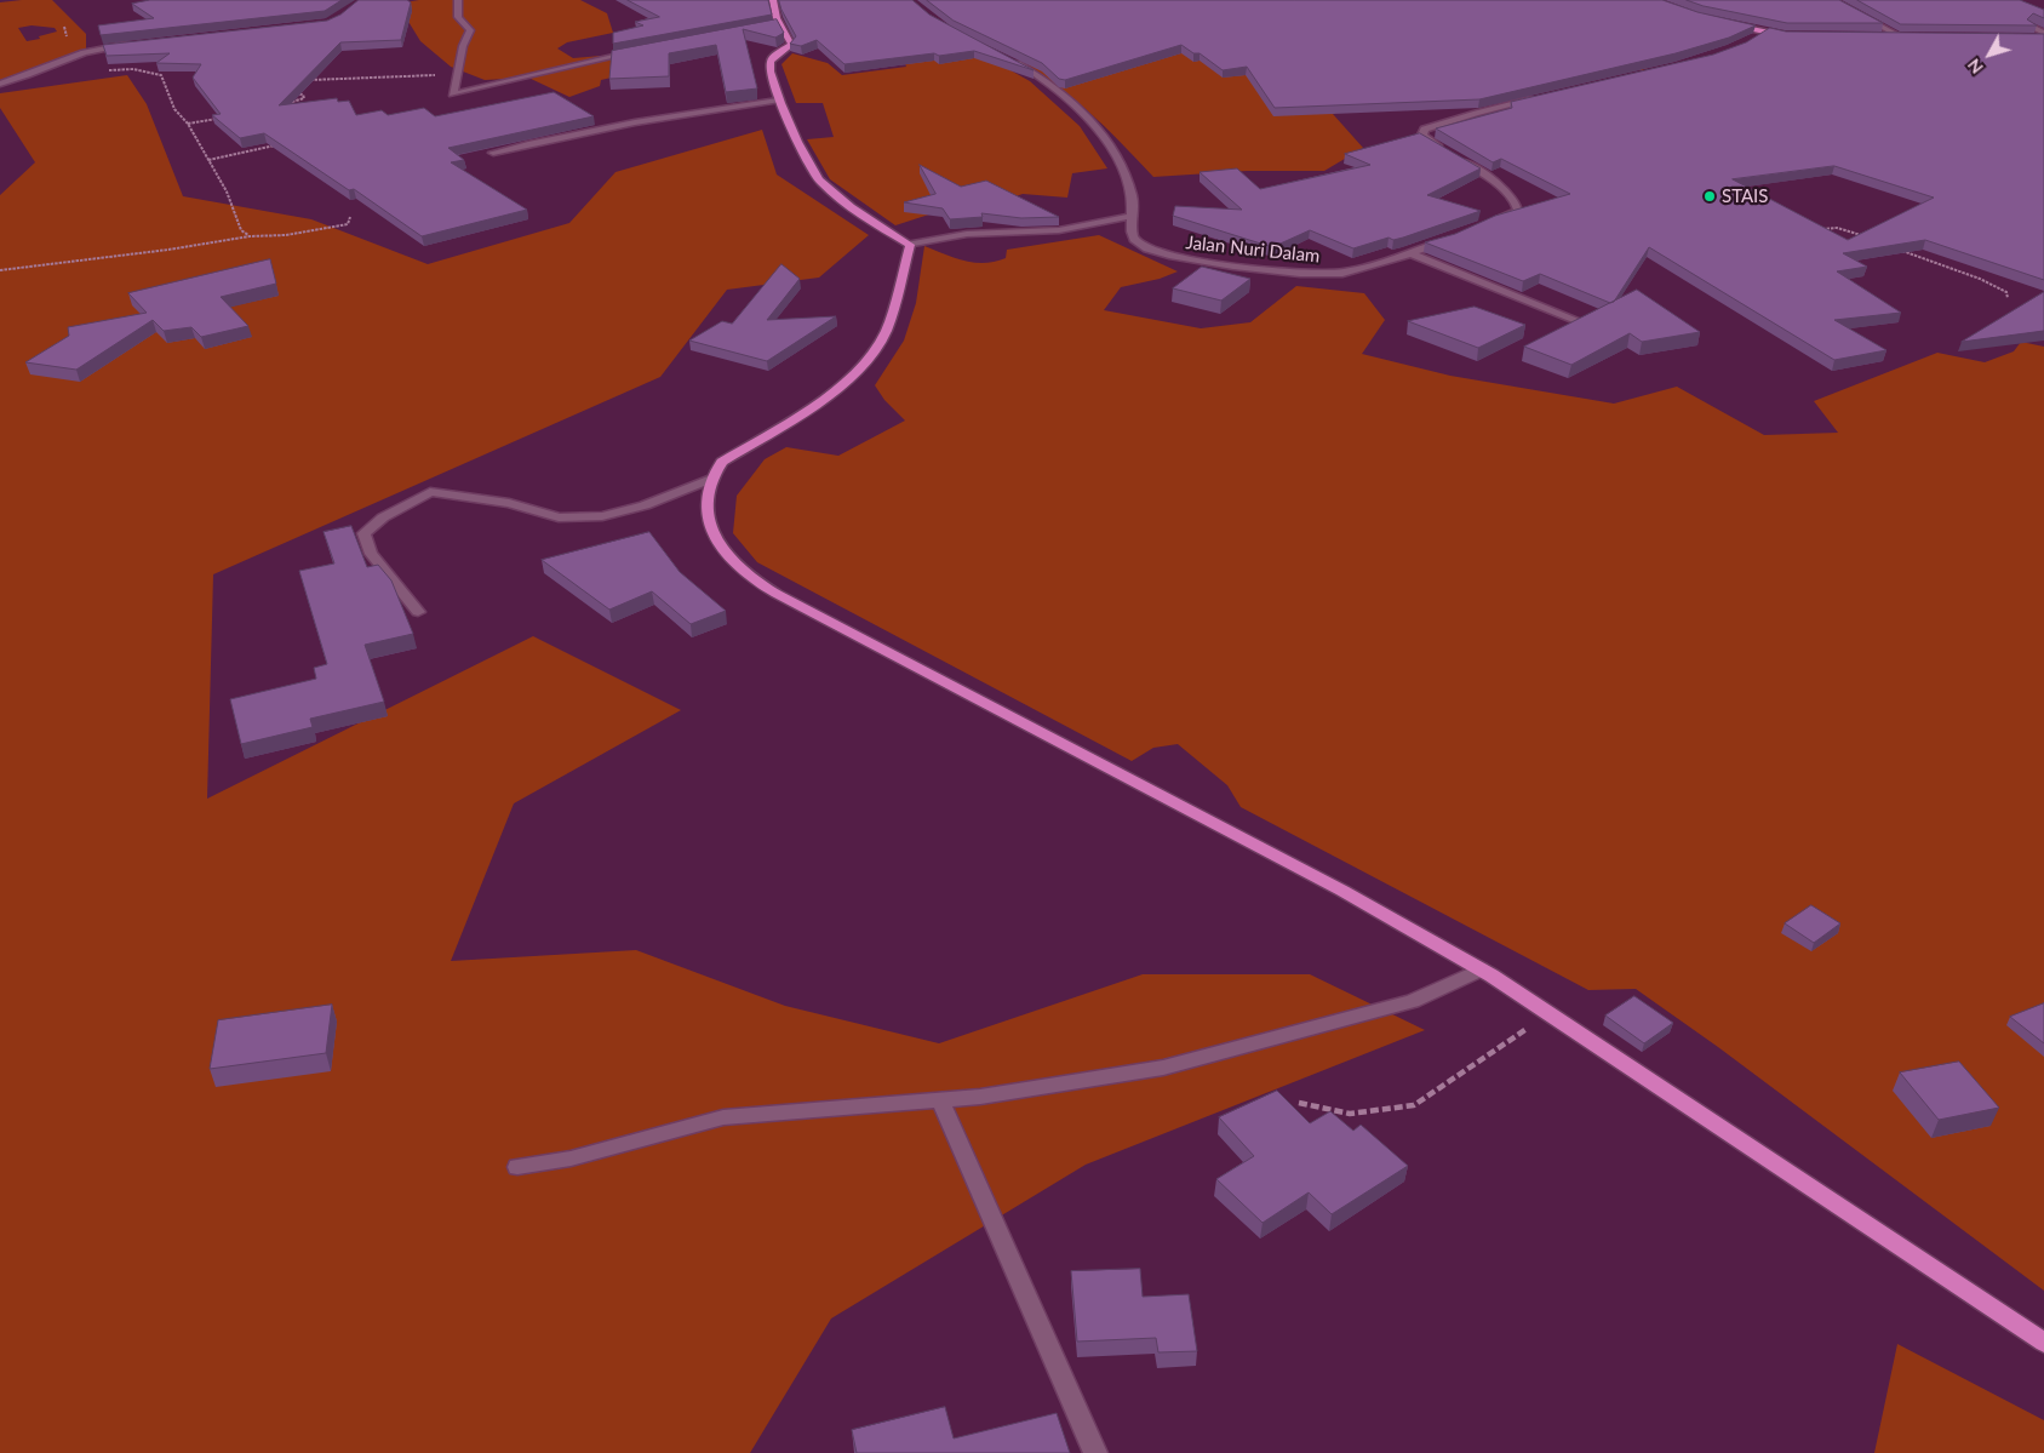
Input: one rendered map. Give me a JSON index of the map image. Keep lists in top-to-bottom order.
{
  "streets": {
    "street": ["Jalan Nuri Dalam"]
  },
  "places": ["STAIS"],
  "north": "bottom left"
}
